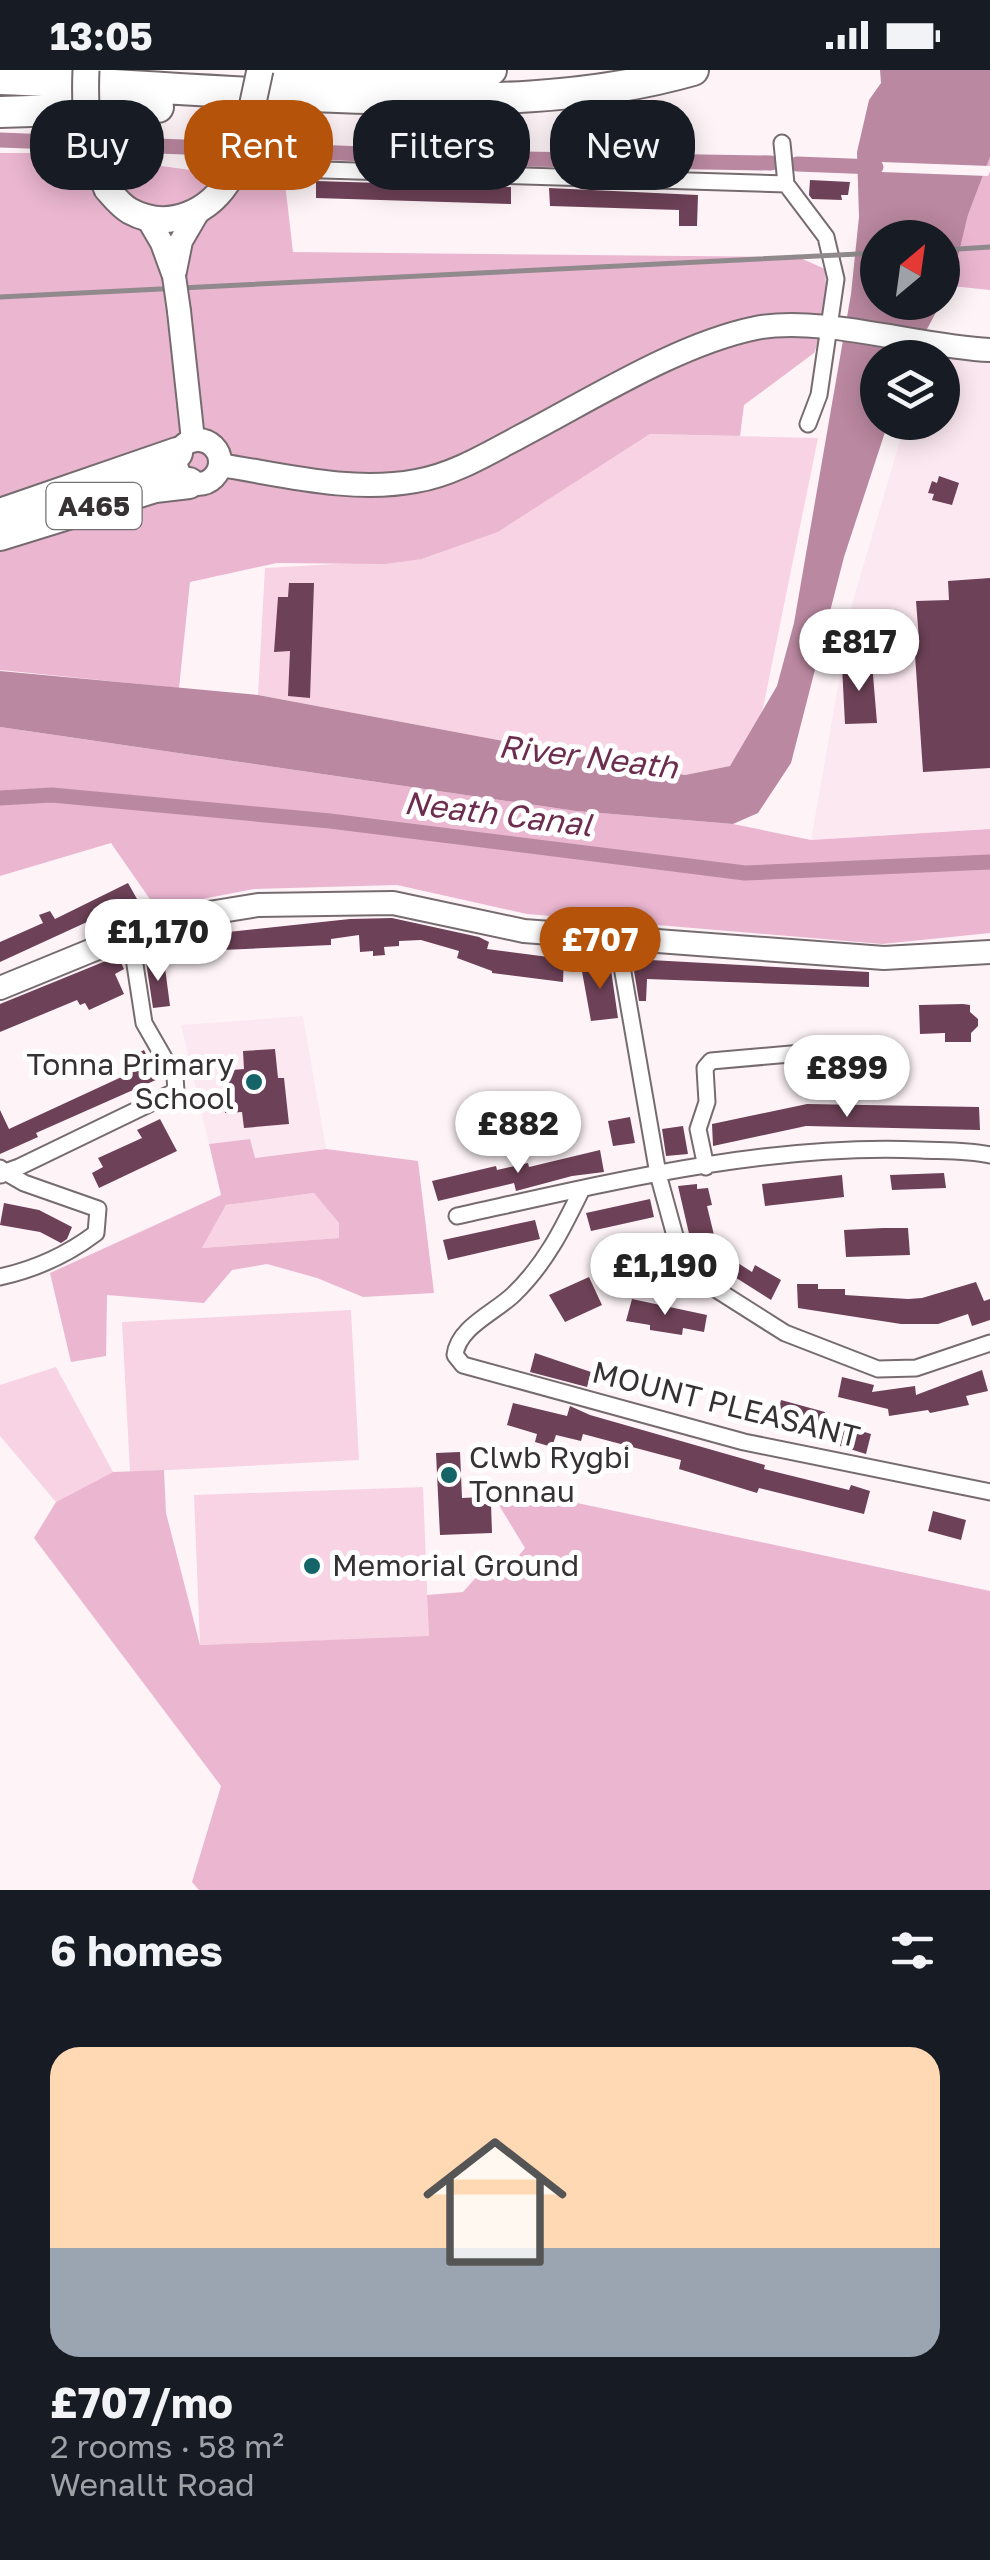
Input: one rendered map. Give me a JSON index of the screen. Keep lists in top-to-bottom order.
{
  "streets": {
    "highway": ["A465"],
    "street": ["MOUNT PLEASANT"]
  },
  "water": ["River Neath", "Neath Canal"],
  "places": ["Tonna Primary School", "Clwb Rygbi Tonnau", "Memorial Ground"],
  "north": "top right",
  "page": {
    "status": "13:05",
    "chip": [
      "Buy",
      "Rent",
      "Filters",
      "New"
    ],
    "price": [
      "£817",
      "£1,170",
      "£707",
      "£899",
      "£882",
      "£1,190"
    ],
    "heading": "6 homes",
    "list": [
      {
        "name": "£707/mo",
        "note": "2 rooms · 58 m² · Wenallt Road"
      }
    ]
  }
}
